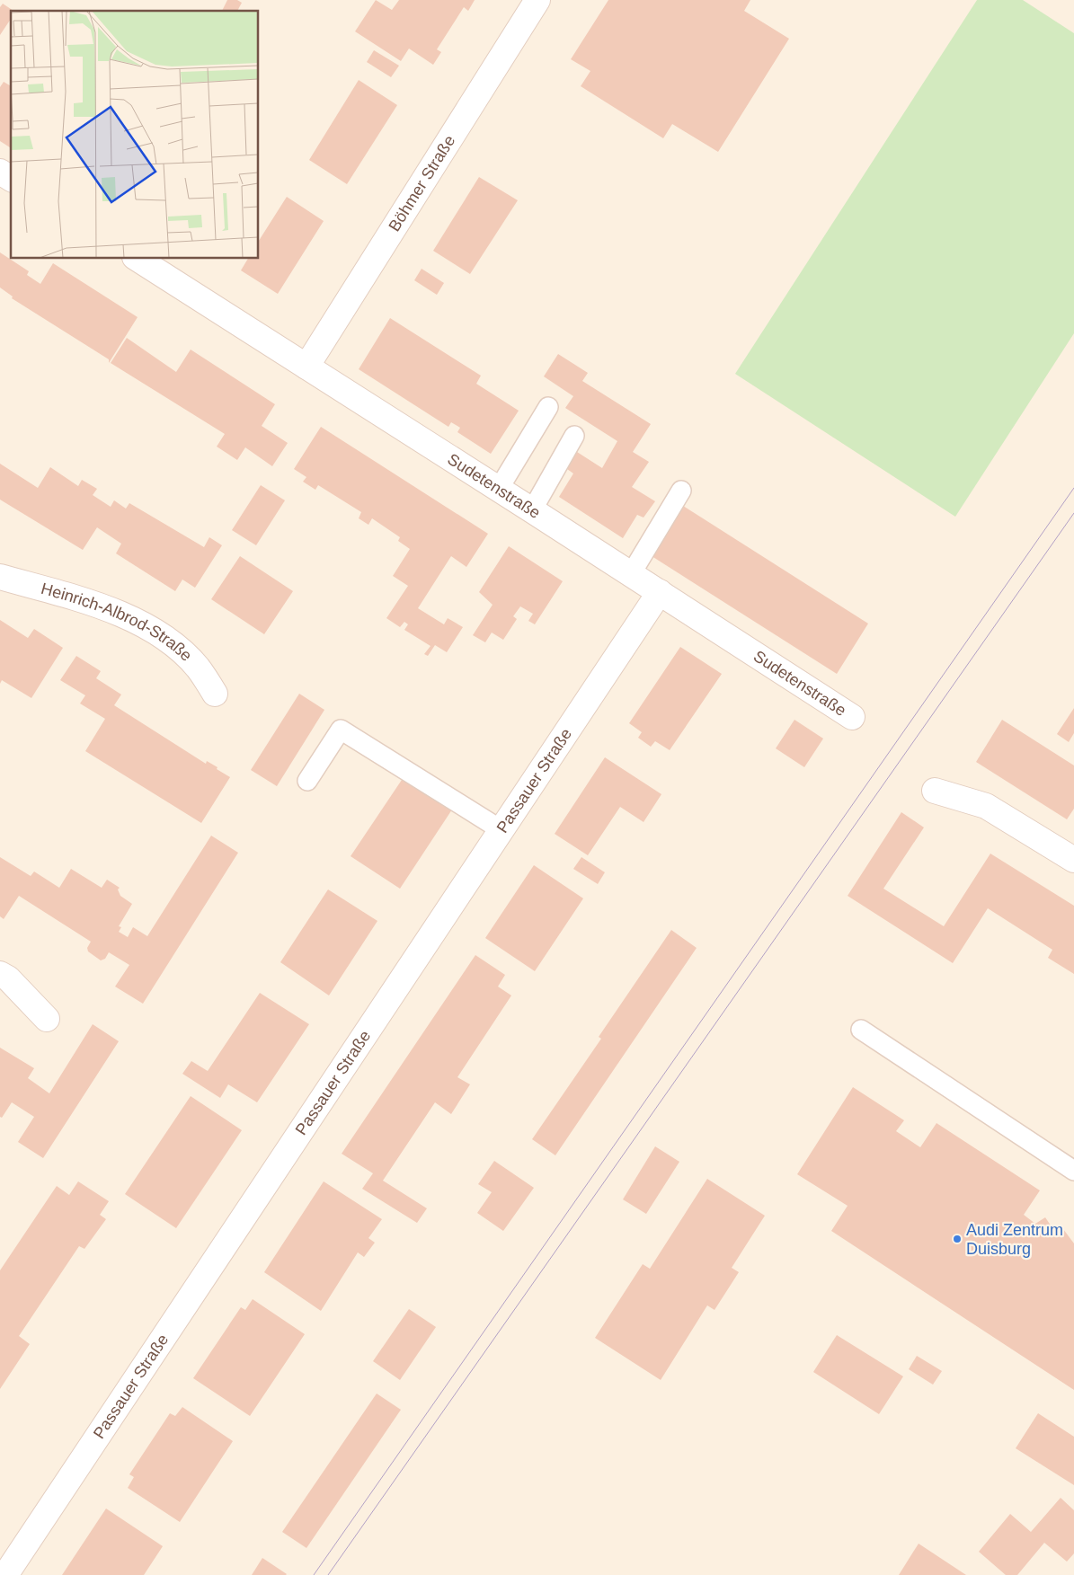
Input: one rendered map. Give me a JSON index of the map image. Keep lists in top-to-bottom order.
{
  "streets": {
    "street": [
      "Böhmer Straße",
      "Sudetenstraße",
      "Heinrich-Albrod-Straße",
      "Passauer Straße"
    ]
  },
  "crossings": [
    ["Böhmer Straße", "Sudetenstraße"],
    ["Sudetenstraße", "Passauer Straße"]
  ],
  "places": ["Audi Zentrum Duisburg"]
}
